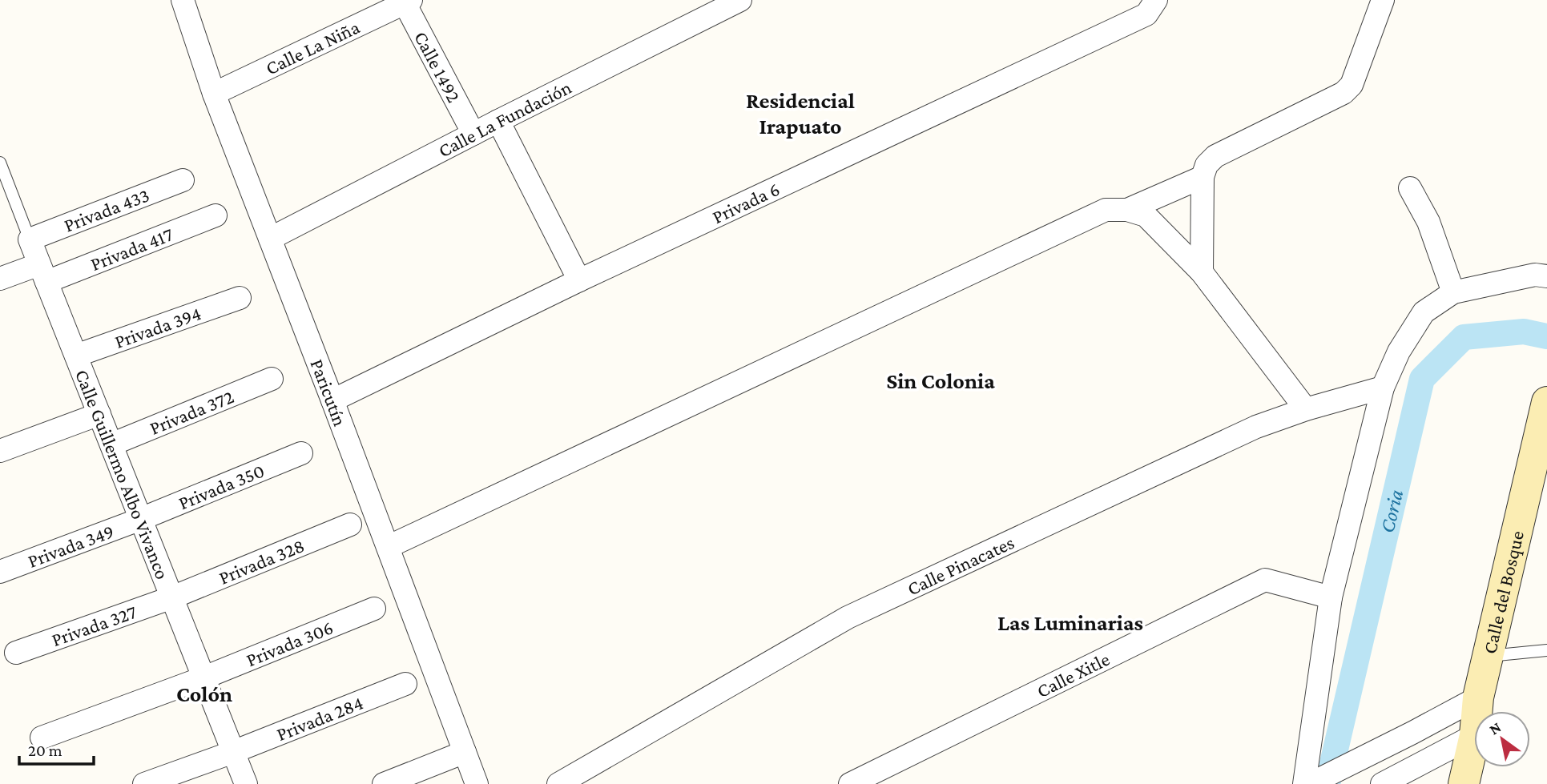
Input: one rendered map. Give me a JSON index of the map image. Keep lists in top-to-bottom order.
{
  "streets": {
    "street": [
      "Calle La Niña",
      "Calle 1492",
      "Calle La Fundación",
      "Privada 6",
      "Privada 433",
      "Privada 417",
      "Privada 394",
      "Paricutín",
      "Privada 372",
      "Calle Guillermo Albo Vivanco",
      "Privada 350",
      "Privada 349",
      "Privada 328",
      "Calle Pinacates",
      "Calle del Bosque",
      "Privada 327",
      "Privada 306",
      "Calle Xitle",
      "Privada 284"
    ]
  },
  "crossings": [
    ["Calle La Niña", "Calle 1492"],
    ["Calle La Niña", "Paricutín"],
    ["Calle 1492", "Calle La Fundación"],
    ["Calle La Fundación", "Paricutín"],
    ["Privada 6", "Paricutín"],
    ["Privada 433", "Calle Guillermo Albo Vivanco"],
    ["Privada 417", "Calle Guillermo Albo Vivanco"],
    ["Privada 394", "Calle Guillermo Albo Vivanco"],
    ["Privada 372", "Calle Guillermo Albo Vivanco"],
    ["Calle Guillermo Albo Vivanco", "Privada 350"],
    ["Calle Guillermo Albo Vivanco", "Privada 349"],
    ["Calle Guillermo Albo Vivanco", "Privada 328"],
    ["Calle Guillermo Albo Vivanco", "Privada 327"],
    ["Calle Guillermo Albo Vivanco", "Privada 306"],
    ["Calle Guillermo Albo Vivanco", "Privada 284"],
    ["Privada 350", "Privada 349"],
    ["Privada 328", "Privada 327"]
  ],
  "districts": [
    "Residencial Irapuato",
    "Sin Colonia",
    "Las Luminarias",
    "Colón"
  ],
  "water": ["Coria"],
  "scale_bar": "20 m",
  "north": "top left"
}
